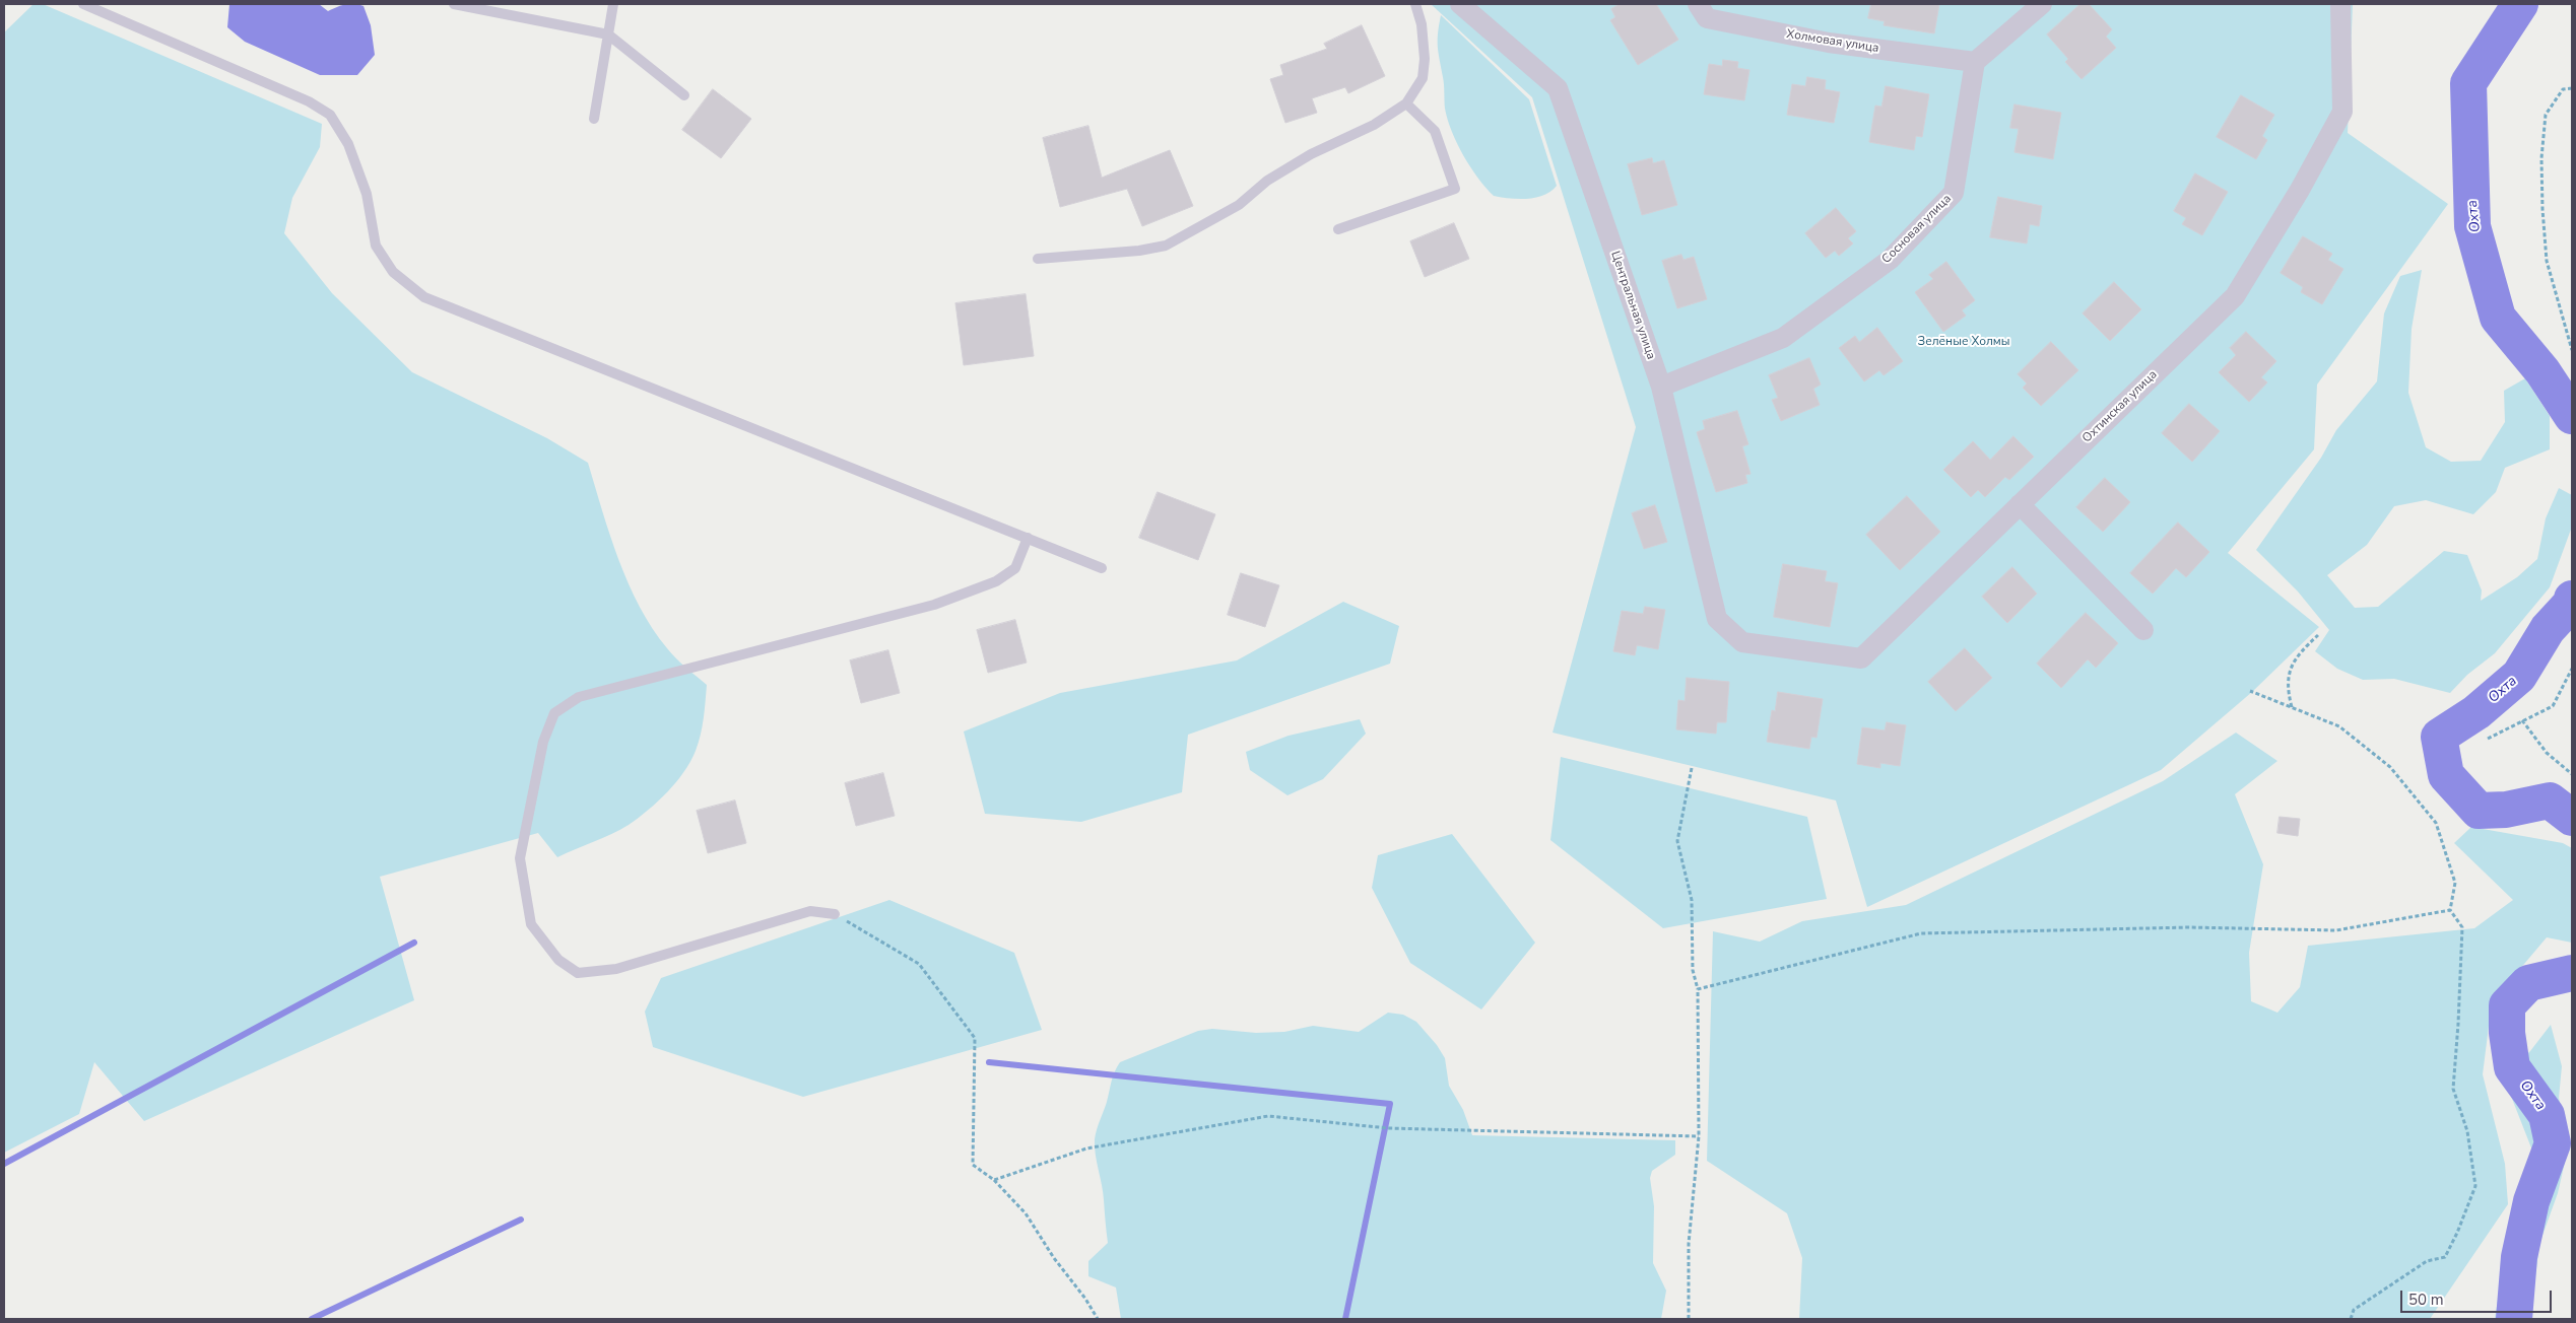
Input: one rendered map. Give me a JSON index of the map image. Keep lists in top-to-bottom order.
{
  "streets": {
    "street": [
      "Холмовая улица",
      "Сосновая улица",
      "Центральная улица",
      "Охтинская улица"
    ]
  },
  "crossings": [
    ["Холмовая улица", "Сосновая улица"],
    ["Сосновая улица", "Центральная улица"],
    ["Центральная улица", "Охтинская улица"]
  ],
  "water": ["Охта"],
  "parks": ["Зелёные Холмы"],
  "scale_bar": "50 m"
}
